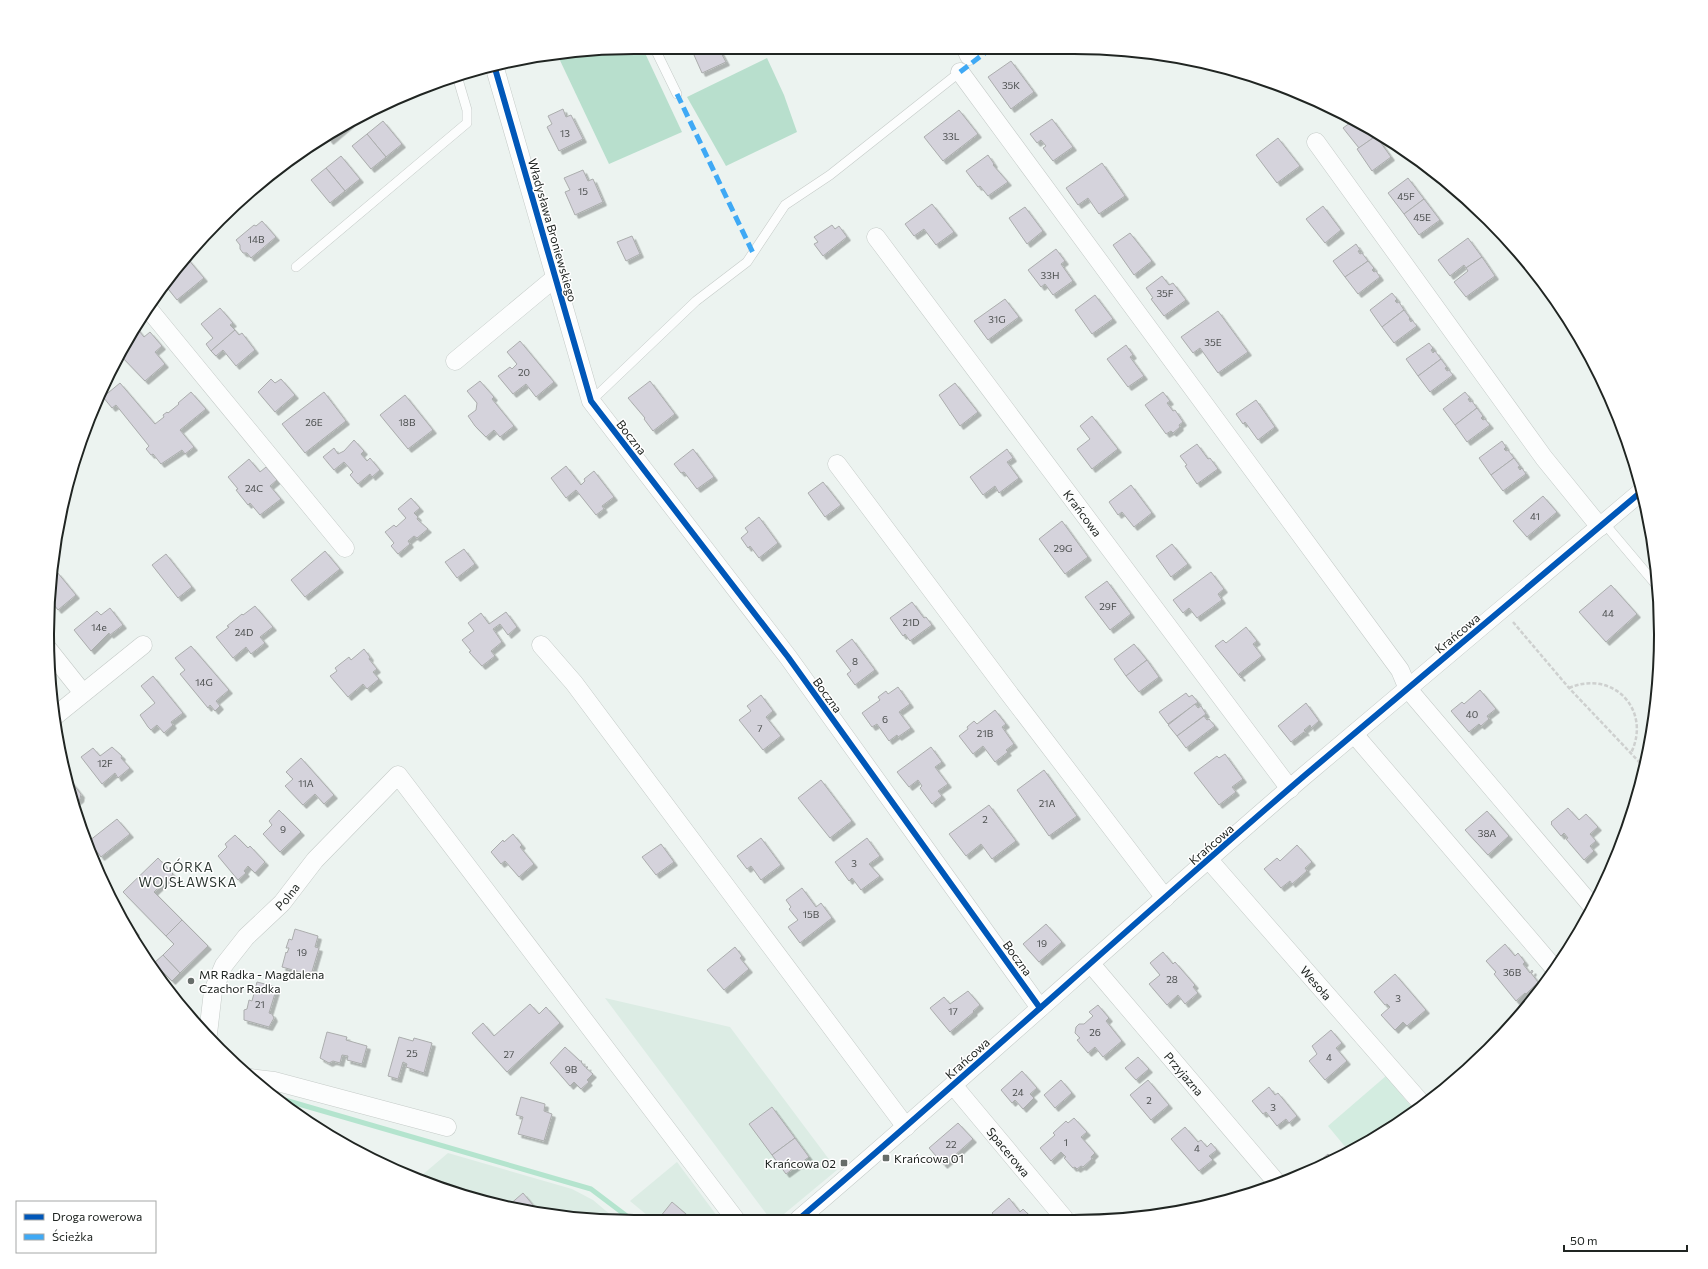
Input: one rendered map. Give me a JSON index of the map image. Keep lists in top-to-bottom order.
{
  "streets": {
    "street": [
      "Władysława Broniewskiego",
      "Boczna",
      "Krańcowa",
      "Polna",
      "Wesoła",
      "Przyjazna",
      "Spacerowa"
    ]
  },
  "crossings": [
    ["Władysława Broniewskiego", "Boczna"],
    ["Boczna", "Krańcowa"],
    ["Krańcowa", "Wesoła"],
    ["Krańcowa", "Przyjazna"],
    ["Krańcowa", "Spacerowa"]
  ],
  "districts": ["GÓRKA WOJSŁAWSKA"],
  "places": {
    "other": ["MR Radka - Magdalena Czachor Radka"],
    "transit": ["Krańcowa 01", "Krańcowa 02"]
  },
  "house_numbers": [
    "35K",
    "13",
    "33L",
    "15",
    "45F",
    "45E",
    "14B",
    "33H",
    "35F",
    "31G",
    "35E",
    "20",
    "26E",
    "18B",
    "24C",
    "41",
    "29G",
    "29F",
    "44",
    "21D",
    "14e",
    "24D",
    "8",
    "14G",
    "40",
    "6",
    "7",
    "21B",
    "12F",
    "11A",
    "21A",
    "2",
    "9",
    "38A",
    "3",
    "15B",
    "19",
    "19",
    "36B",
    "28",
    "3",
    "21",
    "17",
    "26",
    "25",
    "27",
    "4",
    "9B",
    "24",
    "2",
    "3",
    "1",
    "22",
    "4"
  ],
  "legend": ["Droga rowerowa", "Ścieżka"],
  "scale_bar": "50 m"
}
